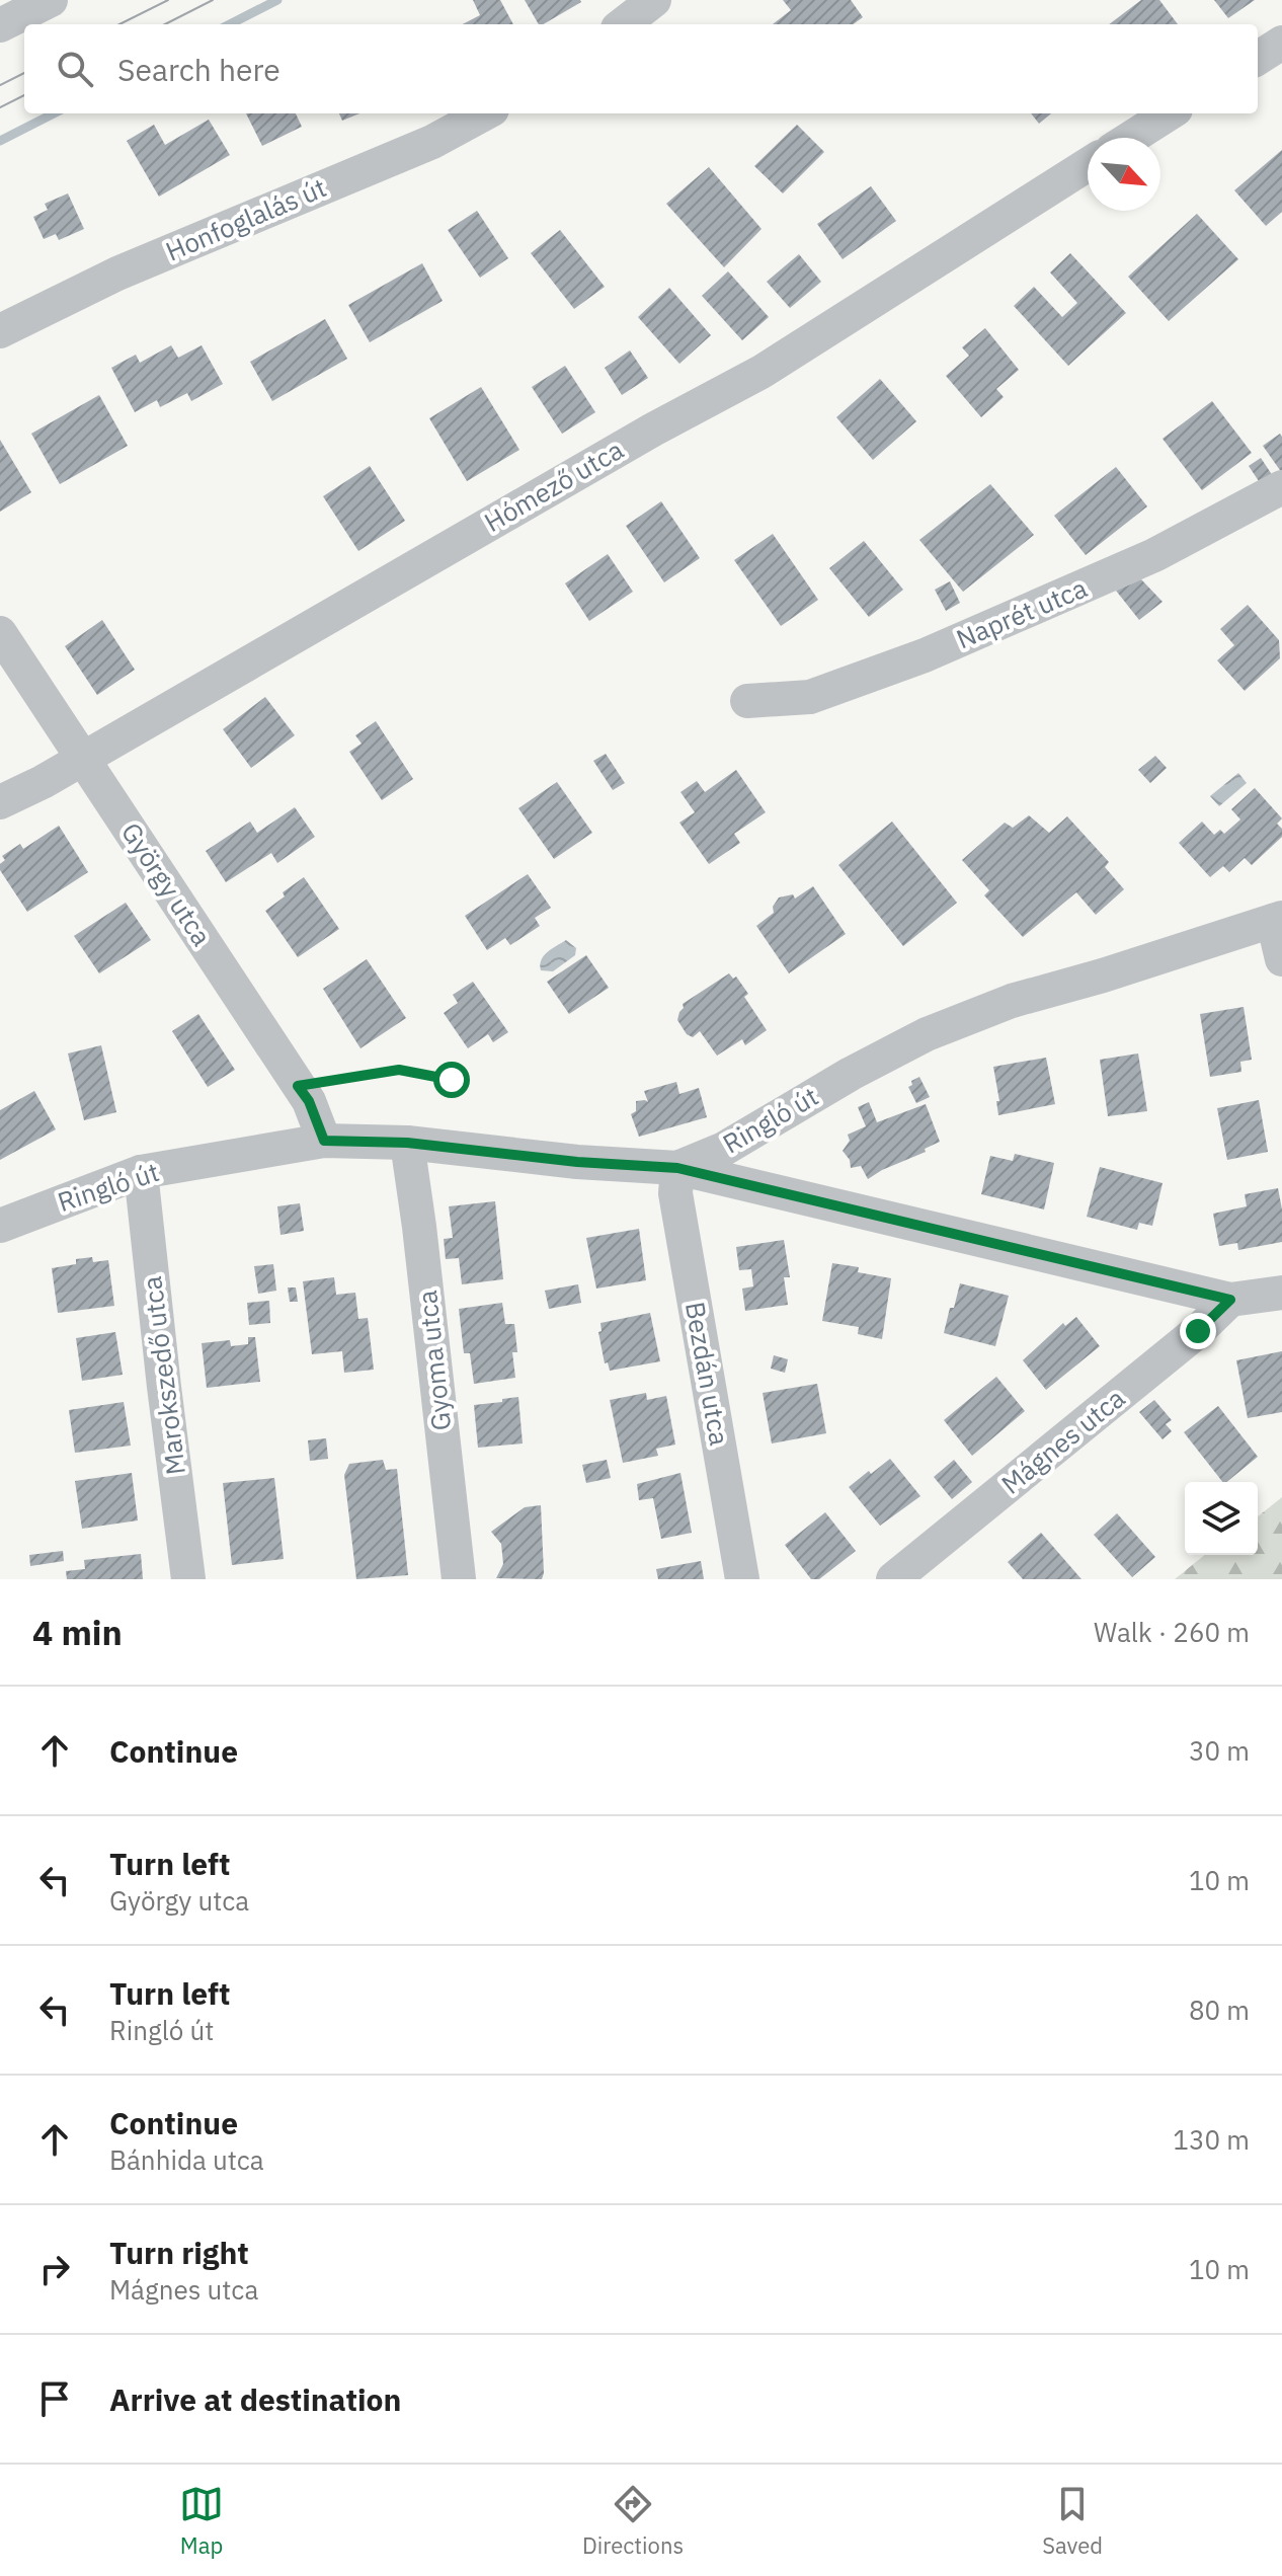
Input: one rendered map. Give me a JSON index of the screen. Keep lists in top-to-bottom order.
{
  "streets": {
    "street": [
      "Honfoglalás út",
      "Hómező utca",
      "Naprét utca",
      "György utca",
      "Ringló út",
      "Gyoma utca",
      "Bezdán utca",
      "Marokszedő utca",
      "Mágnes utca"
    ]
  },
  "crossings": [
    ["Hómező utca", "György utca"],
    ["György utca", "Ringló út"],
    ["Ringló út", "Gyoma utca"],
    ["Ringló út", "Bezdán utca"],
    ["Ringló út", "Marokszedő utca"]
  ],
  "north": "bottom right",
  "page": {
    "search": "Search here",
    "heading": ["4 min", "Walk · 260 m"],
    "list": [
      ["Continue", "30 m"],
      ["Turn left", "György utca", "10 m"],
      ["Turn left", "Ringló út", "80 m"],
      ["Continue", "Bánhida utca", "130 m"],
      ["Turn right", "Mágnes utca", "10 m"],
      "Arrive at destination"
    ],
    "nav": ["Map", "Directions", "Saved"]
  }
}
